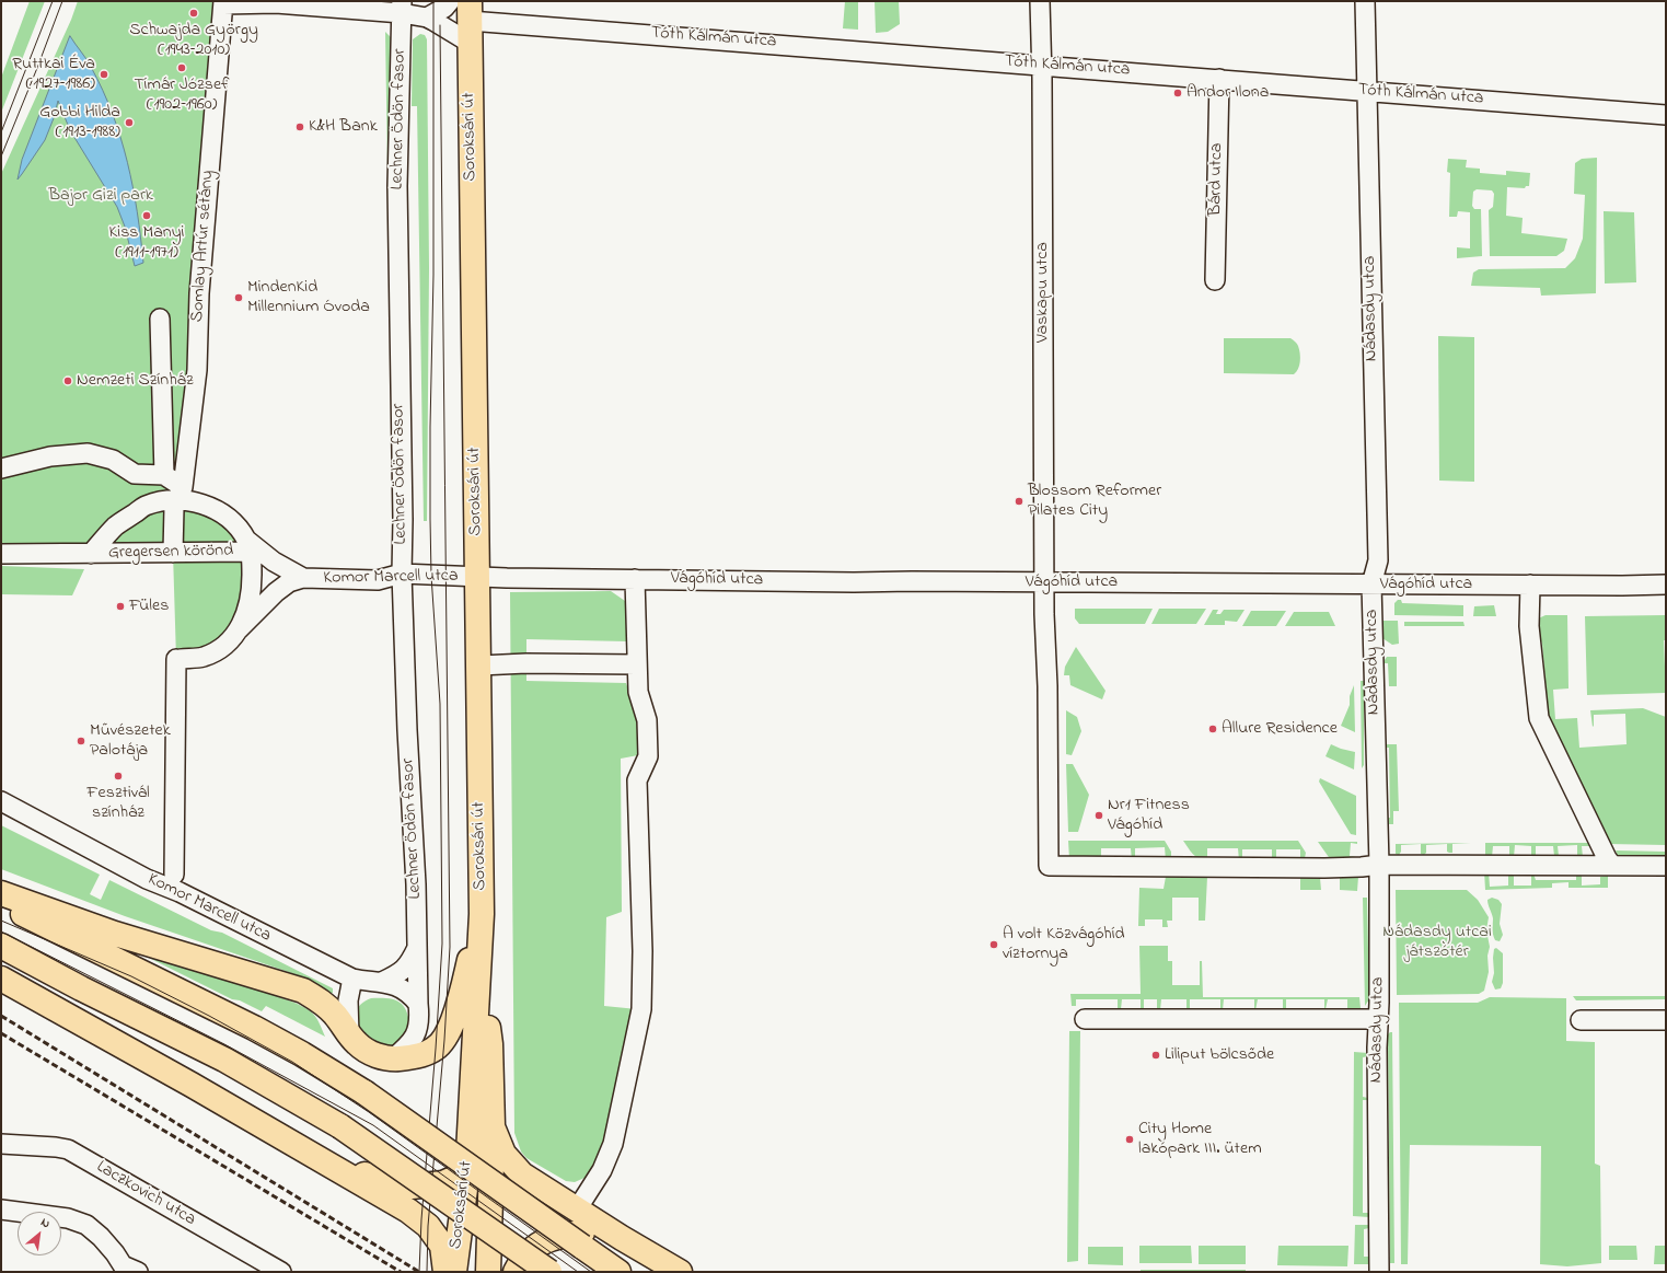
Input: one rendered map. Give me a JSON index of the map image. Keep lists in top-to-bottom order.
{
  "streets": {
    "main road": ["Soroksári út"],
    "street": [
      "Tóth Kálmán utca",
      "Lechner Ödön fasor",
      "Bárd utca",
      "Somlay Artúr sétány",
      "Vaskapu utca",
      "Nádasdy utca",
      "Gregersen körönd",
      "Komor Marcell utca",
      "Vágóhíd utca",
      "Laczkovich utca"
    ]
  },
  "crossings": [
    ["Tóth Kálmán utca", "Soroksári út"],
    ["Tóth Kálmán utca", "Bárd utca"],
    ["Tóth Kálmán utca", "Vaskapu utca"],
    ["Tóth Kálmán utca", "Nádasdy utca"],
    ["Lechner Ödön fasor", "Somlay Artúr sétány"],
    ["Lechner Ödön fasor", "Komor Marcell utca"],
    ["Soroksári út", "Komor Marcell utca"],
    ["Soroksári út", "Vágóhíd utca"],
    ["Somlay Artúr sétány", "Gregersen körönd"],
    ["Vaskapu utca", "Nádasdy utca"],
    ["Vaskapu utca", "Vágóhíd utca"],
    ["Nádasdy utca", "Vágóhíd utca"],
    ["Gregersen körönd", "Komor Marcell utca"],
    ["Komor Marcell utca", "Vágóhíd utca"]
  ],
  "parks": ["Bajor Gizi park", "Nádasdy utcai játszótér"],
  "places": [
    "Schwajda György (1943–2010)",
    "Tímár József (1902–1960)",
    "Ruttkai Éva (1927–1986)",
    "Andor Ilona",
    "Gobbi Hilda (1913–1988)",
    "K&H Bank",
    "Kiss Manyi (1911–1971)",
    "MindenKid Millennium Óvoda",
    "Nemzeti Színház",
    "Blossom Reformer Pilates City",
    "Füles",
    "Allure Residence",
    "Művészetek Palotája",
    "Fesztivál színház",
    "Nr1 Fitness Vágóhíd",
    "A volt Közvágóhíd víztornya",
    "Liliput bölcsőde",
    "City Home lakópark III. ütem"
  ],
  "north": "top right"
}
